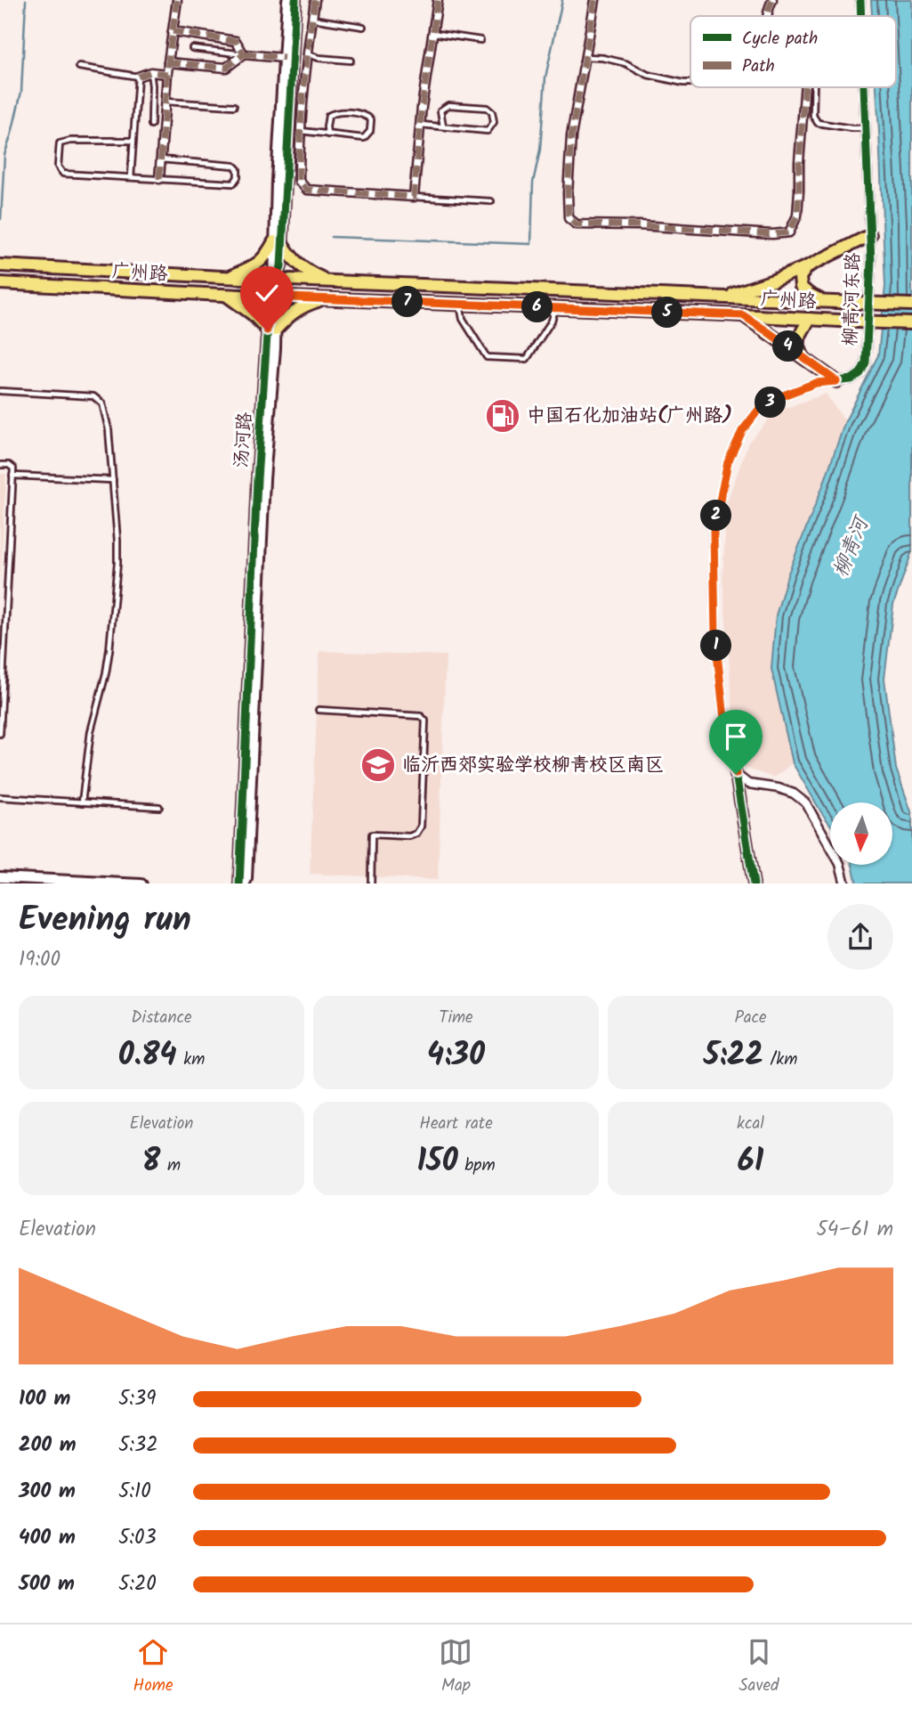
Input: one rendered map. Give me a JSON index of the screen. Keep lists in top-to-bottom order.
{
  "streets": {
    "main road": ["广州路"],
    "street": ["柳青河东路", "汤河路"]
  },
  "crossings": [
    ["广州路", "汤河路"]
  ],
  "water": ["柳青河"],
  "places": {
    "fuel station": ["中国石化加油站(广州路)"],
    "school or university": ["临沂西郊实验学校柳青校区南区"]
  },
  "legend": ["Cycle path", "Path"],
  "north": "bottom",
  "page": {
    "pins": [
      "7",
      "6",
      "5",
      "4",
      "3",
      "2",
      "1"
    ],
    "heading": ["Evening run", "19:00"],
    "stats": [
      ["Distance", "0.84 km"],
      ["Time", "4:30"],
      ["Pace", "5:22 /km"],
      ["Elevation", "8 m"],
      ["Heart rate", "150 bpm"],
      ["kcal", "61"]
    ],
    "chart": ["Elevation", "54–61 m"],
    "list": [
      {
        "name": "100 m",
        "note": "5:39"
      },
      {
        "name": "200 m",
        "note": "5:32"
      },
      {
        "name": "300 m",
        "note": "5:10"
      },
      {
        "name": "400 m",
        "note": "5:03"
      },
      {
        "name": "500 m",
        "note": "5:20"
      }
    ],
    "tabs": ["Home", "Map", "Saved"]
  }
}
